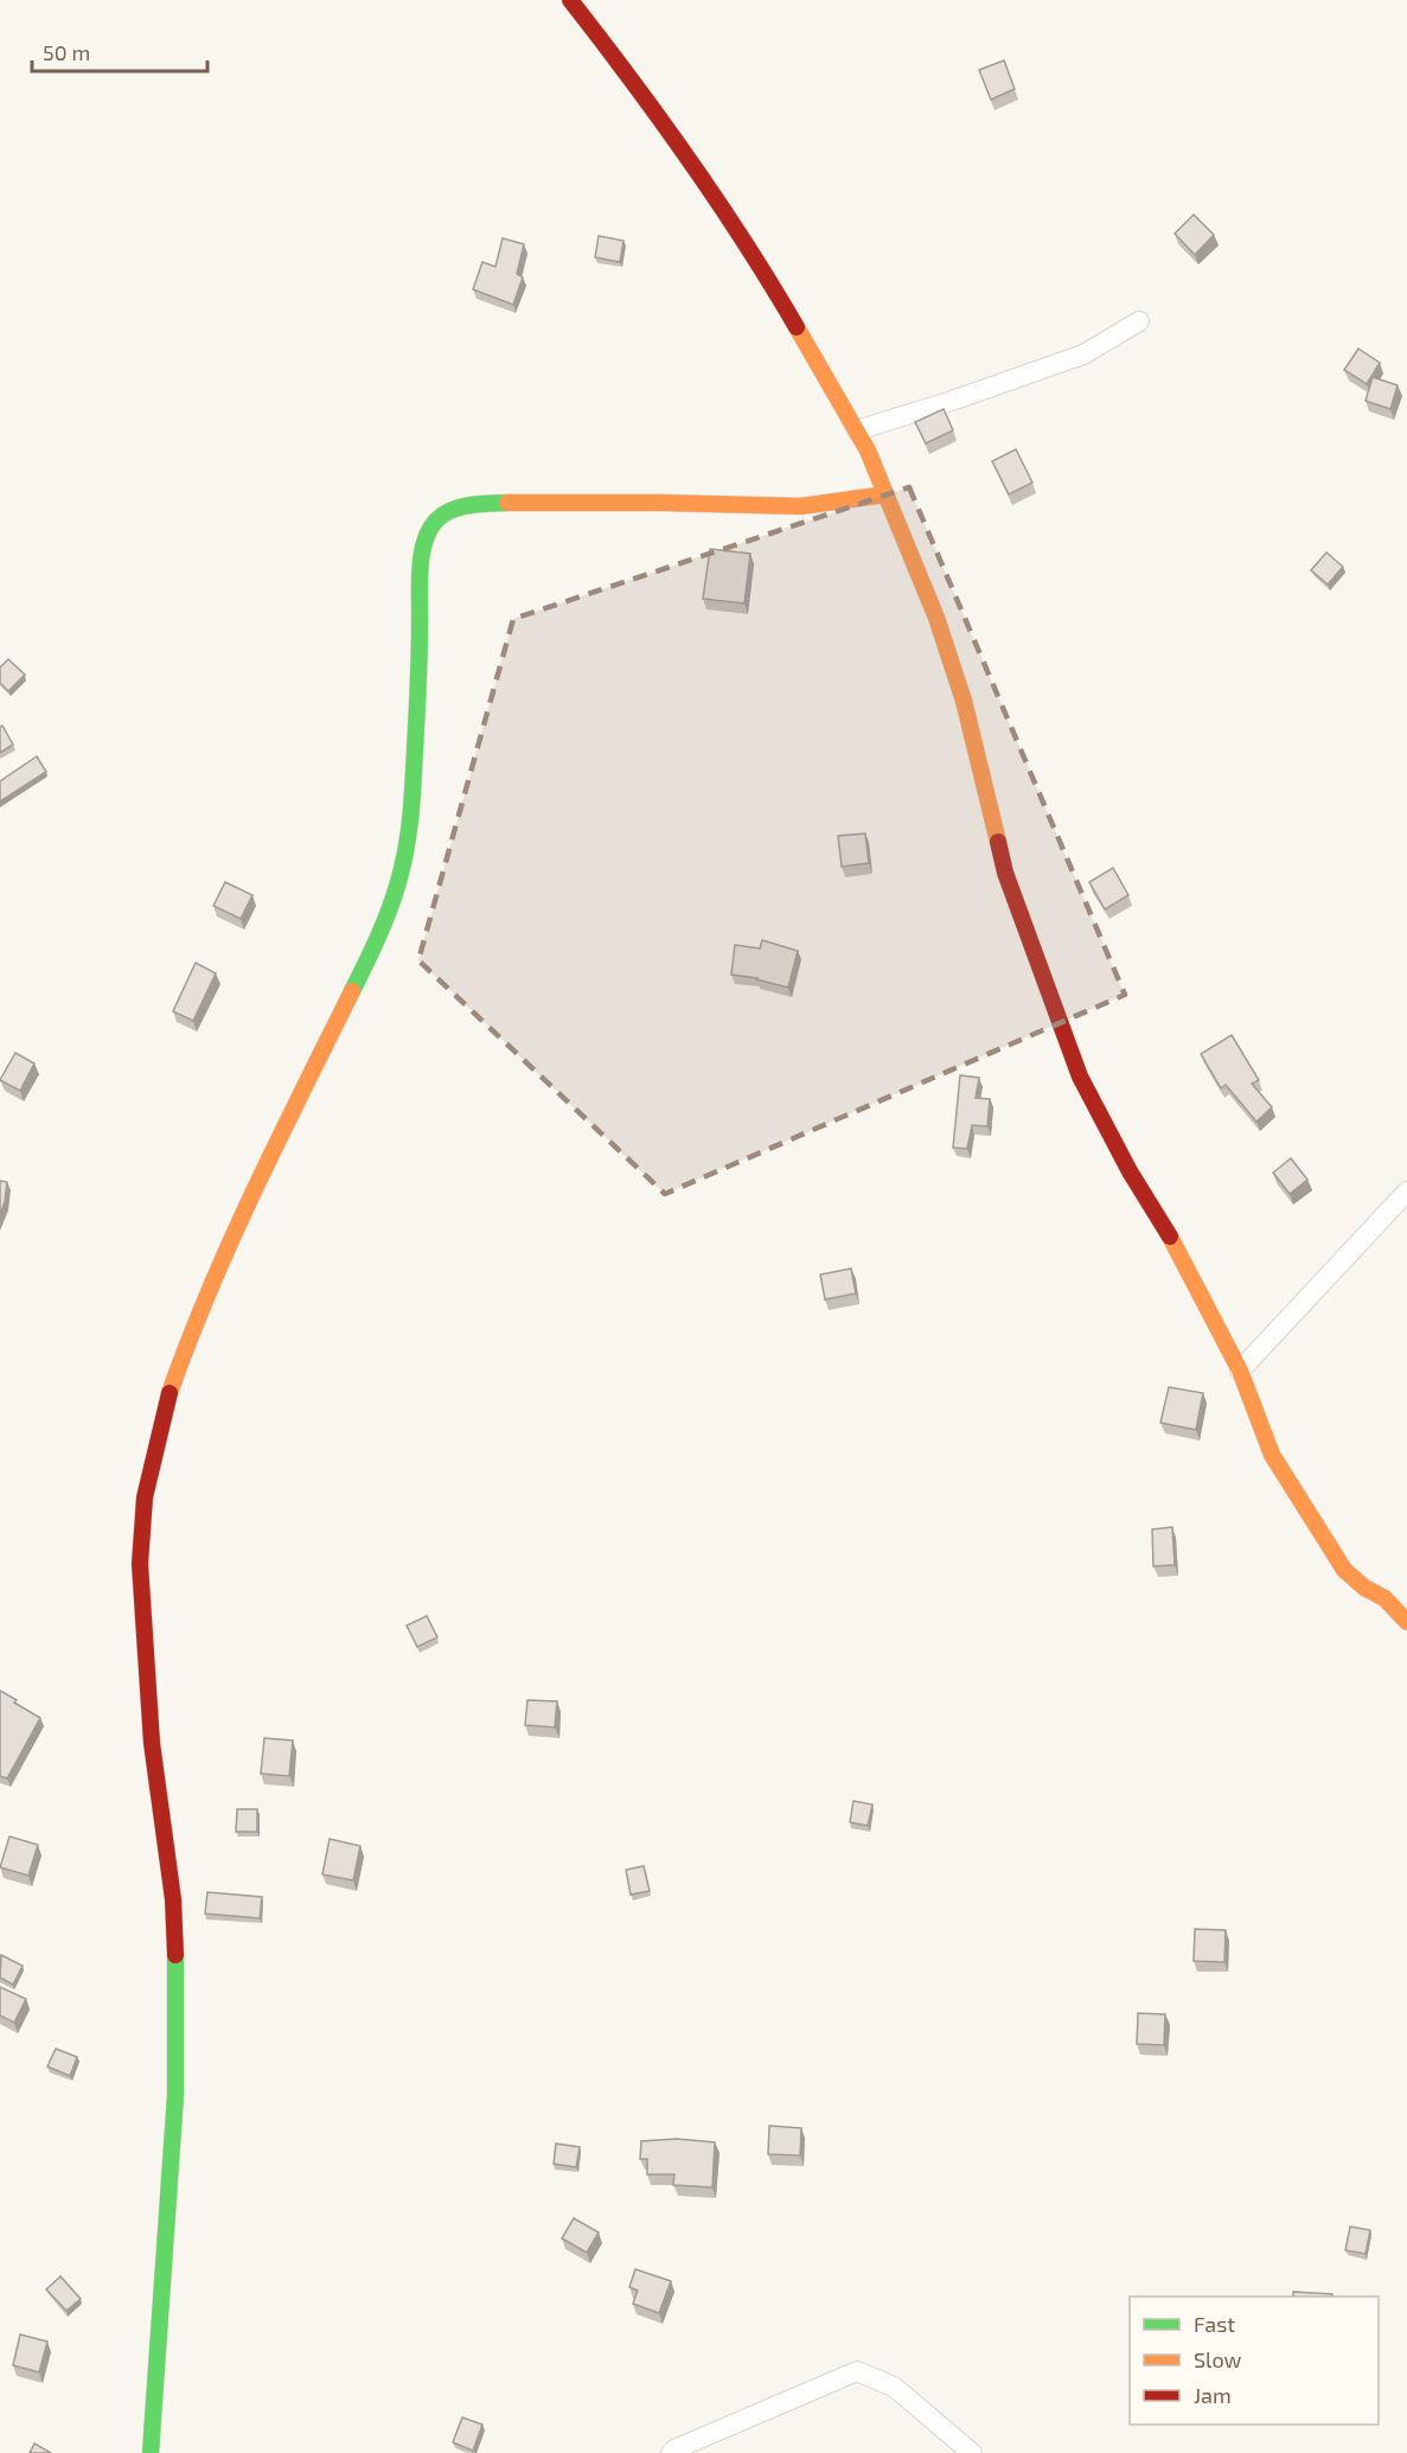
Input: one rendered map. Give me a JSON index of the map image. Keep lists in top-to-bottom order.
{
  "legend": ["Fast", "Slow", "Jam"],
  "scale_bar": "50 m"
}
